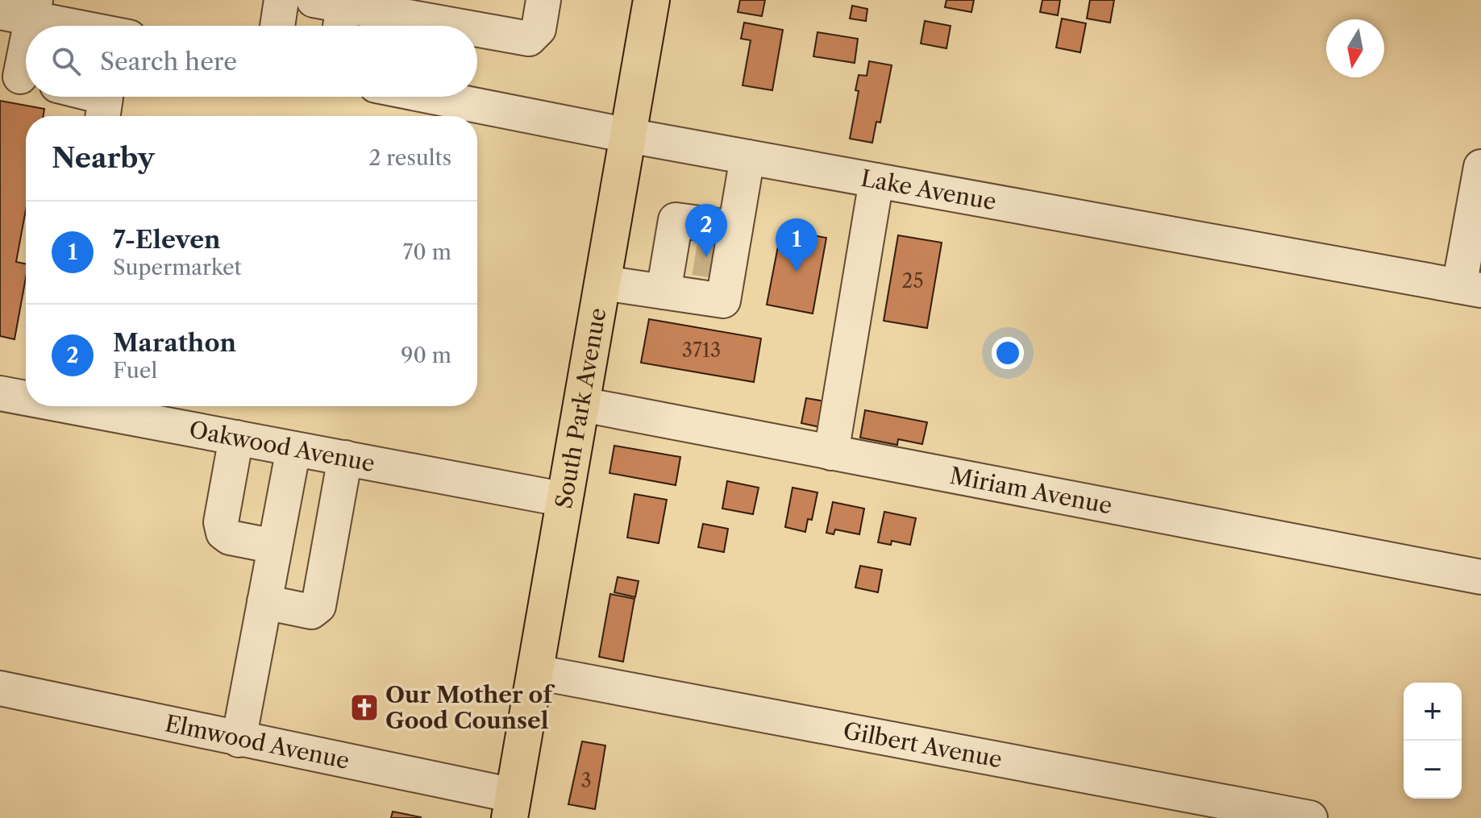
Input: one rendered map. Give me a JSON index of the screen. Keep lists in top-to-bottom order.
{
  "streets": {
    "main road": ["South Park Avenue"],
    "street": [
      "Lake Avenue",
      "Oakwood Avenue",
      "Miriam Avenue",
      "Elmwood Avenue",
      "Gilbert Avenue"
    ]
  },
  "crossings": [
    ["Lake Avenue", "South Park Avenue"],
    ["South Park Avenue", "Oakwood Avenue"],
    ["South Park Avenue", "Miriam Avenue"],
    ["South Park Avenue", "Elmwood Avenue"],
    ["South Park Avenue", "Gilbert Avenue"]
  ],
  "places": {
    "church": ["Our Mother of Good Counsel"]
  },
  "house_numbers": ["25", "3713", "3"],
  "north": "bottom",
  "page": {
    "search": "Search here",
    "heading": ["Nearby", "2 results"],
    "list": [
      {
        "mark": "1",
        "name": "7-Eleven",
        "note": "Supermarket",
        "value": "70 m"
      },
      {
        "mark": "2",
        "name": "Marathon",
        "note": "Fuel",
        "value": "90 m"
      }
    ],
    "pins": ["2", "1"],
    "map_buttons": ["+", "−"]
  }
}
